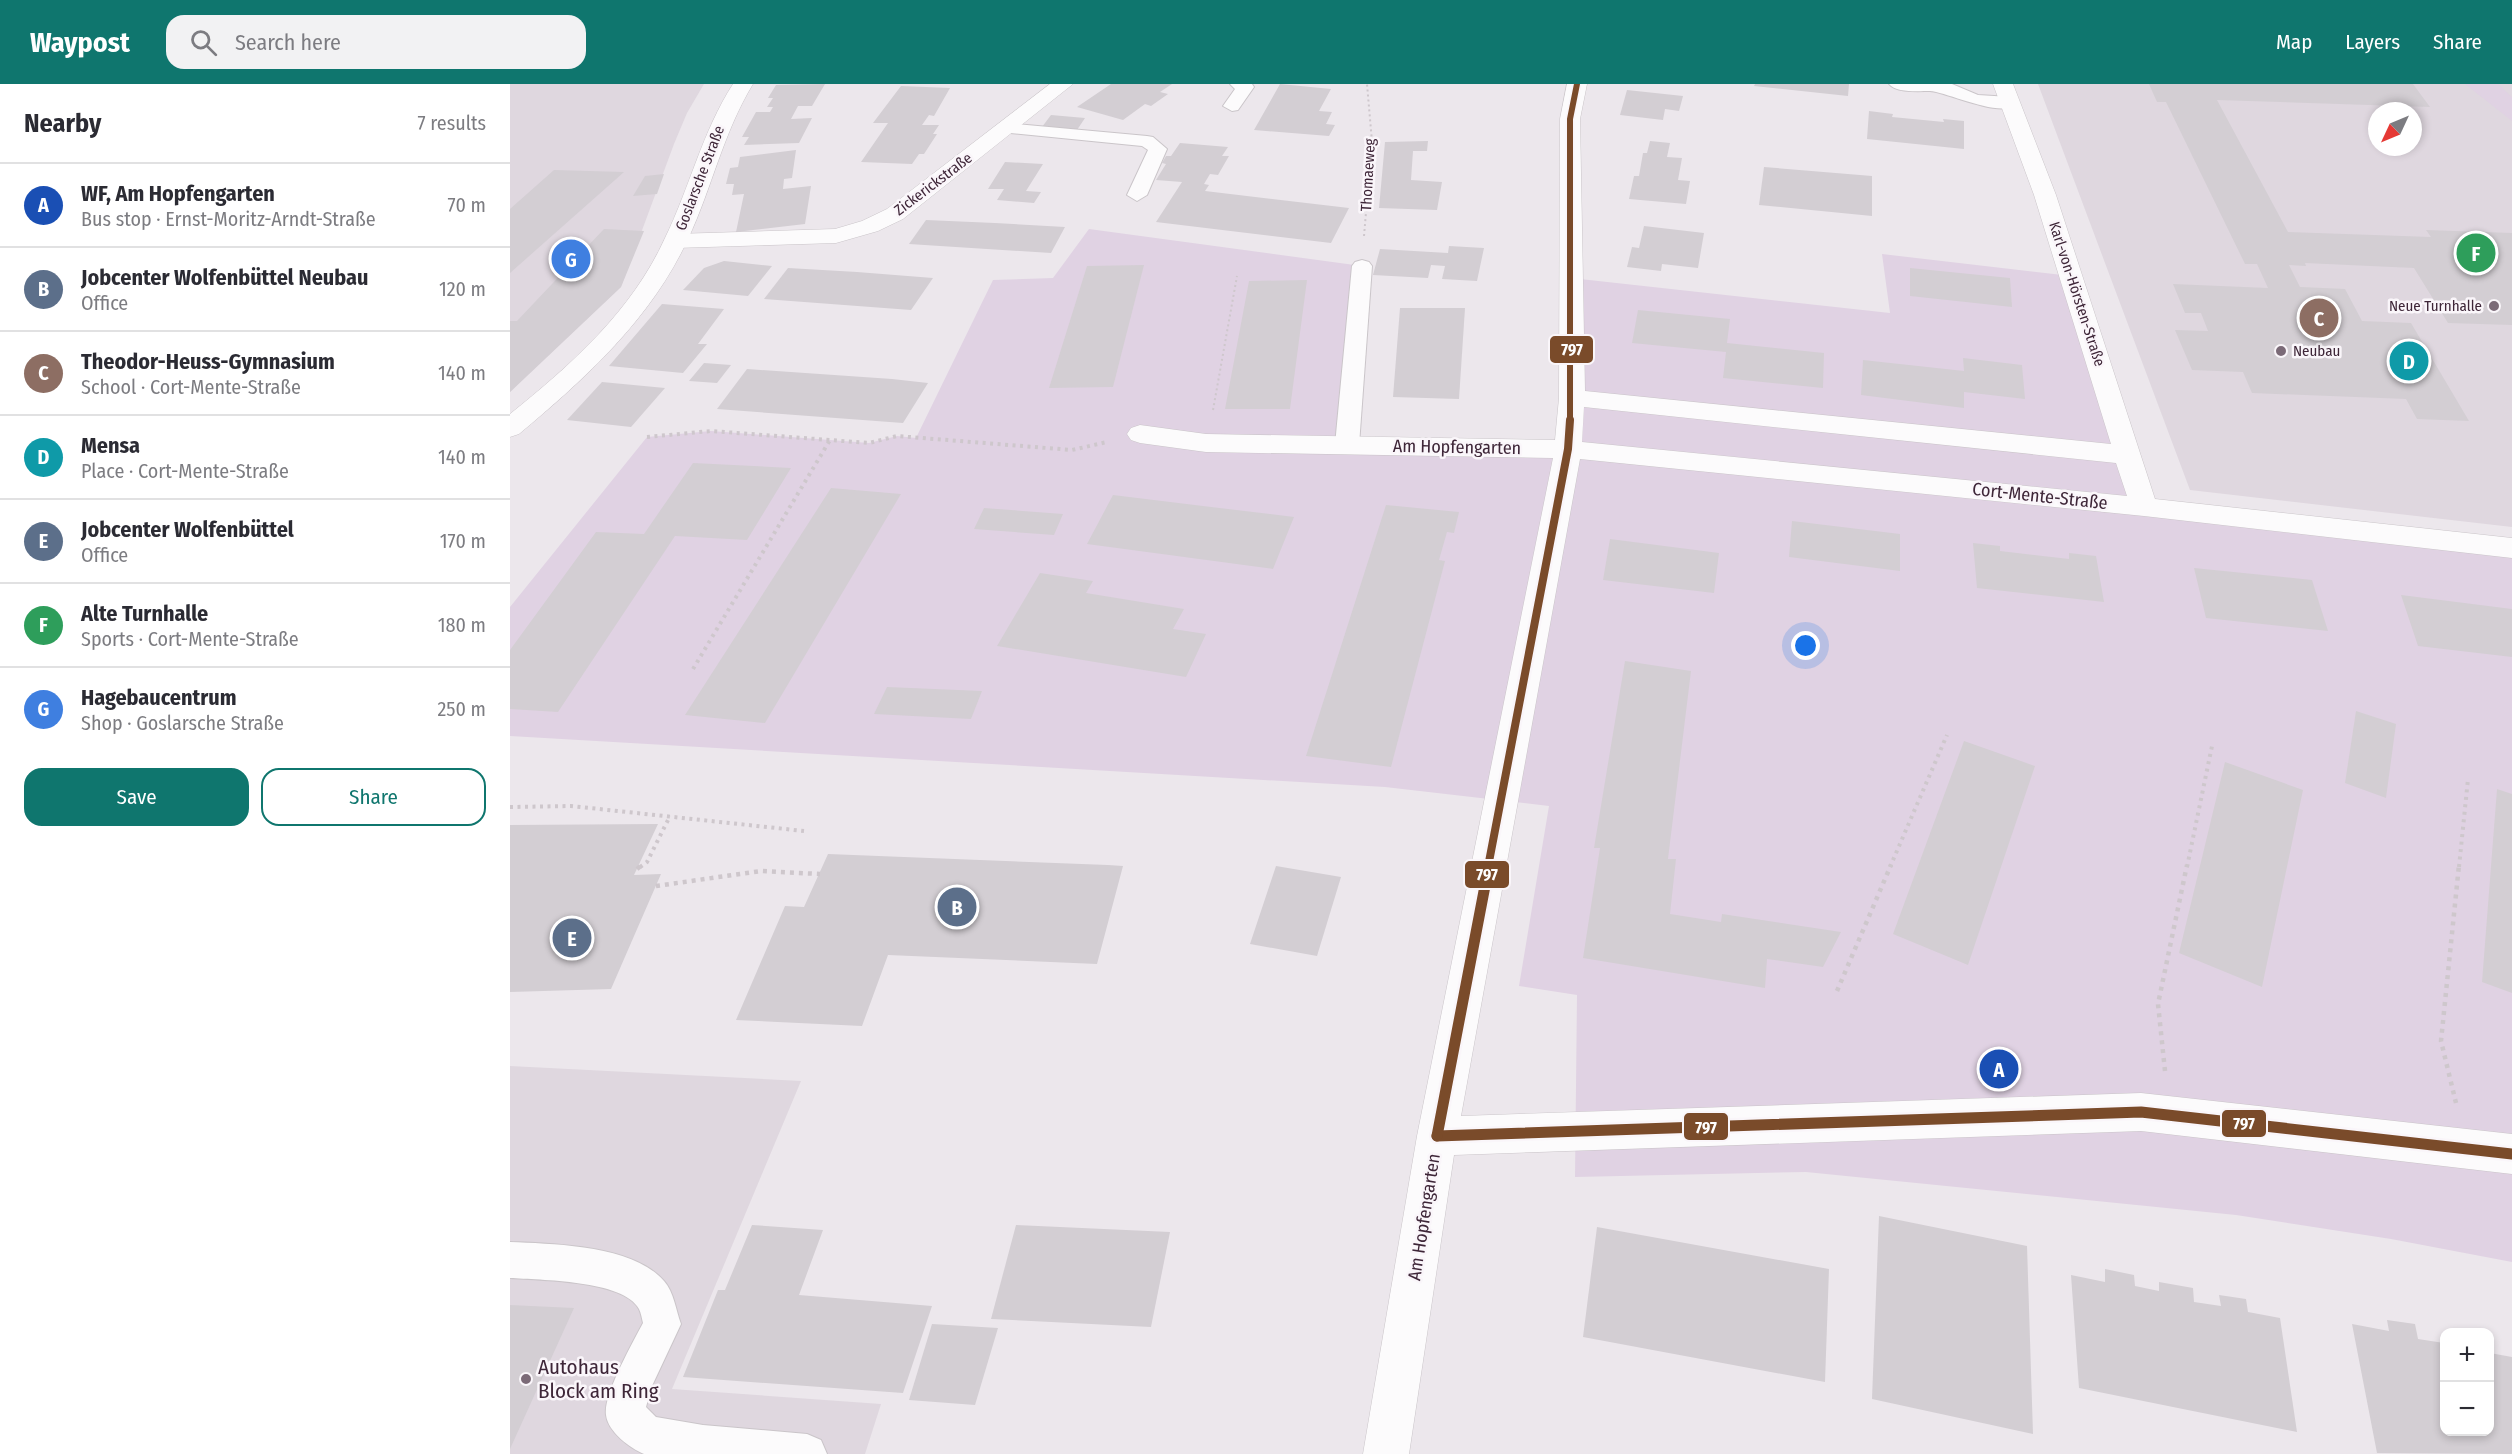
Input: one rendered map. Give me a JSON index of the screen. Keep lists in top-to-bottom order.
{
  "streets": {
    "street": [
      "Goslarsche Straße",
      "Zickerickstraße",
      "Karl-von-Hörsten-Straße",
      "Am Hopfengarten",
      "Cort-Mente-Straße"
    ],
    "path": ["Thomaeweg"]
  },
  "crossings": [
    ["Goslarsche Straße", "Zickerickstraße"],
    ["Karl-von-Hörsten-Straße", "Cort-Mente-Straße"],
    ["Am Hopfengarten", "Cort-Mente-Straße"]
  ],
  "places": ["Neue Turnhalle", "Neubau", "Autohaus Block am Ring"],
  "lines": ["transit line 797"],
  "north": "bottom left",
  "page": {
    "header": "Waypost",
    "search": "Search here",
    "nav": ["Map", "Layers", "Share"],
    "heading": ["Nearby", "7 results"],
    "list": [
      {
        "mark": "A",
        "name": "WF, Am Hopfengarten",
        "note": "Bus stop · Ernst-Moritz-Arndt-Straße",
        "value": "70 m"
      },
      {
        "mark": "B",
        "name": "Jobcenter Wolfenbüttel Neubau",
        "note": "Office",
        "value": "120 m"
      },
      {
        "mark": "C",
        "name": "Theodor-Heuss-Gymnasium",
        "note": "School · Cort-Mente-Straße",
        "value": "140 m"
      },
      {
        "mark": "D",
        "name": "Mensa",
        "note": "Place · Cort-Mente-Straße",
        "value": "140 m"
      },
      {
        "mark": "E",
        "name": "Jobcenter Wolfenbüttel",
        "note": "Office",
        "value": "170 m"
      },
      {
        "mark": "F",
        "name": "Alte Turnhalle",
        "note": "Sports · Cort-Mente-Straße",
        "value": "180 m"
      },
      {
        "mark": "G",
        "name": "Hagebaucentrum",
        "note": "Shop · Goslarsche Straße",
        "value": "250 m"
      }
    ],
    "pins": [
      "F",
      "G",
      "C",
      "D",
      "B",
      "E",
      "A"
    ],
    "buttons": ["Save", "Share"],
    "map_buttons": ["+", "−"]
  }
}
